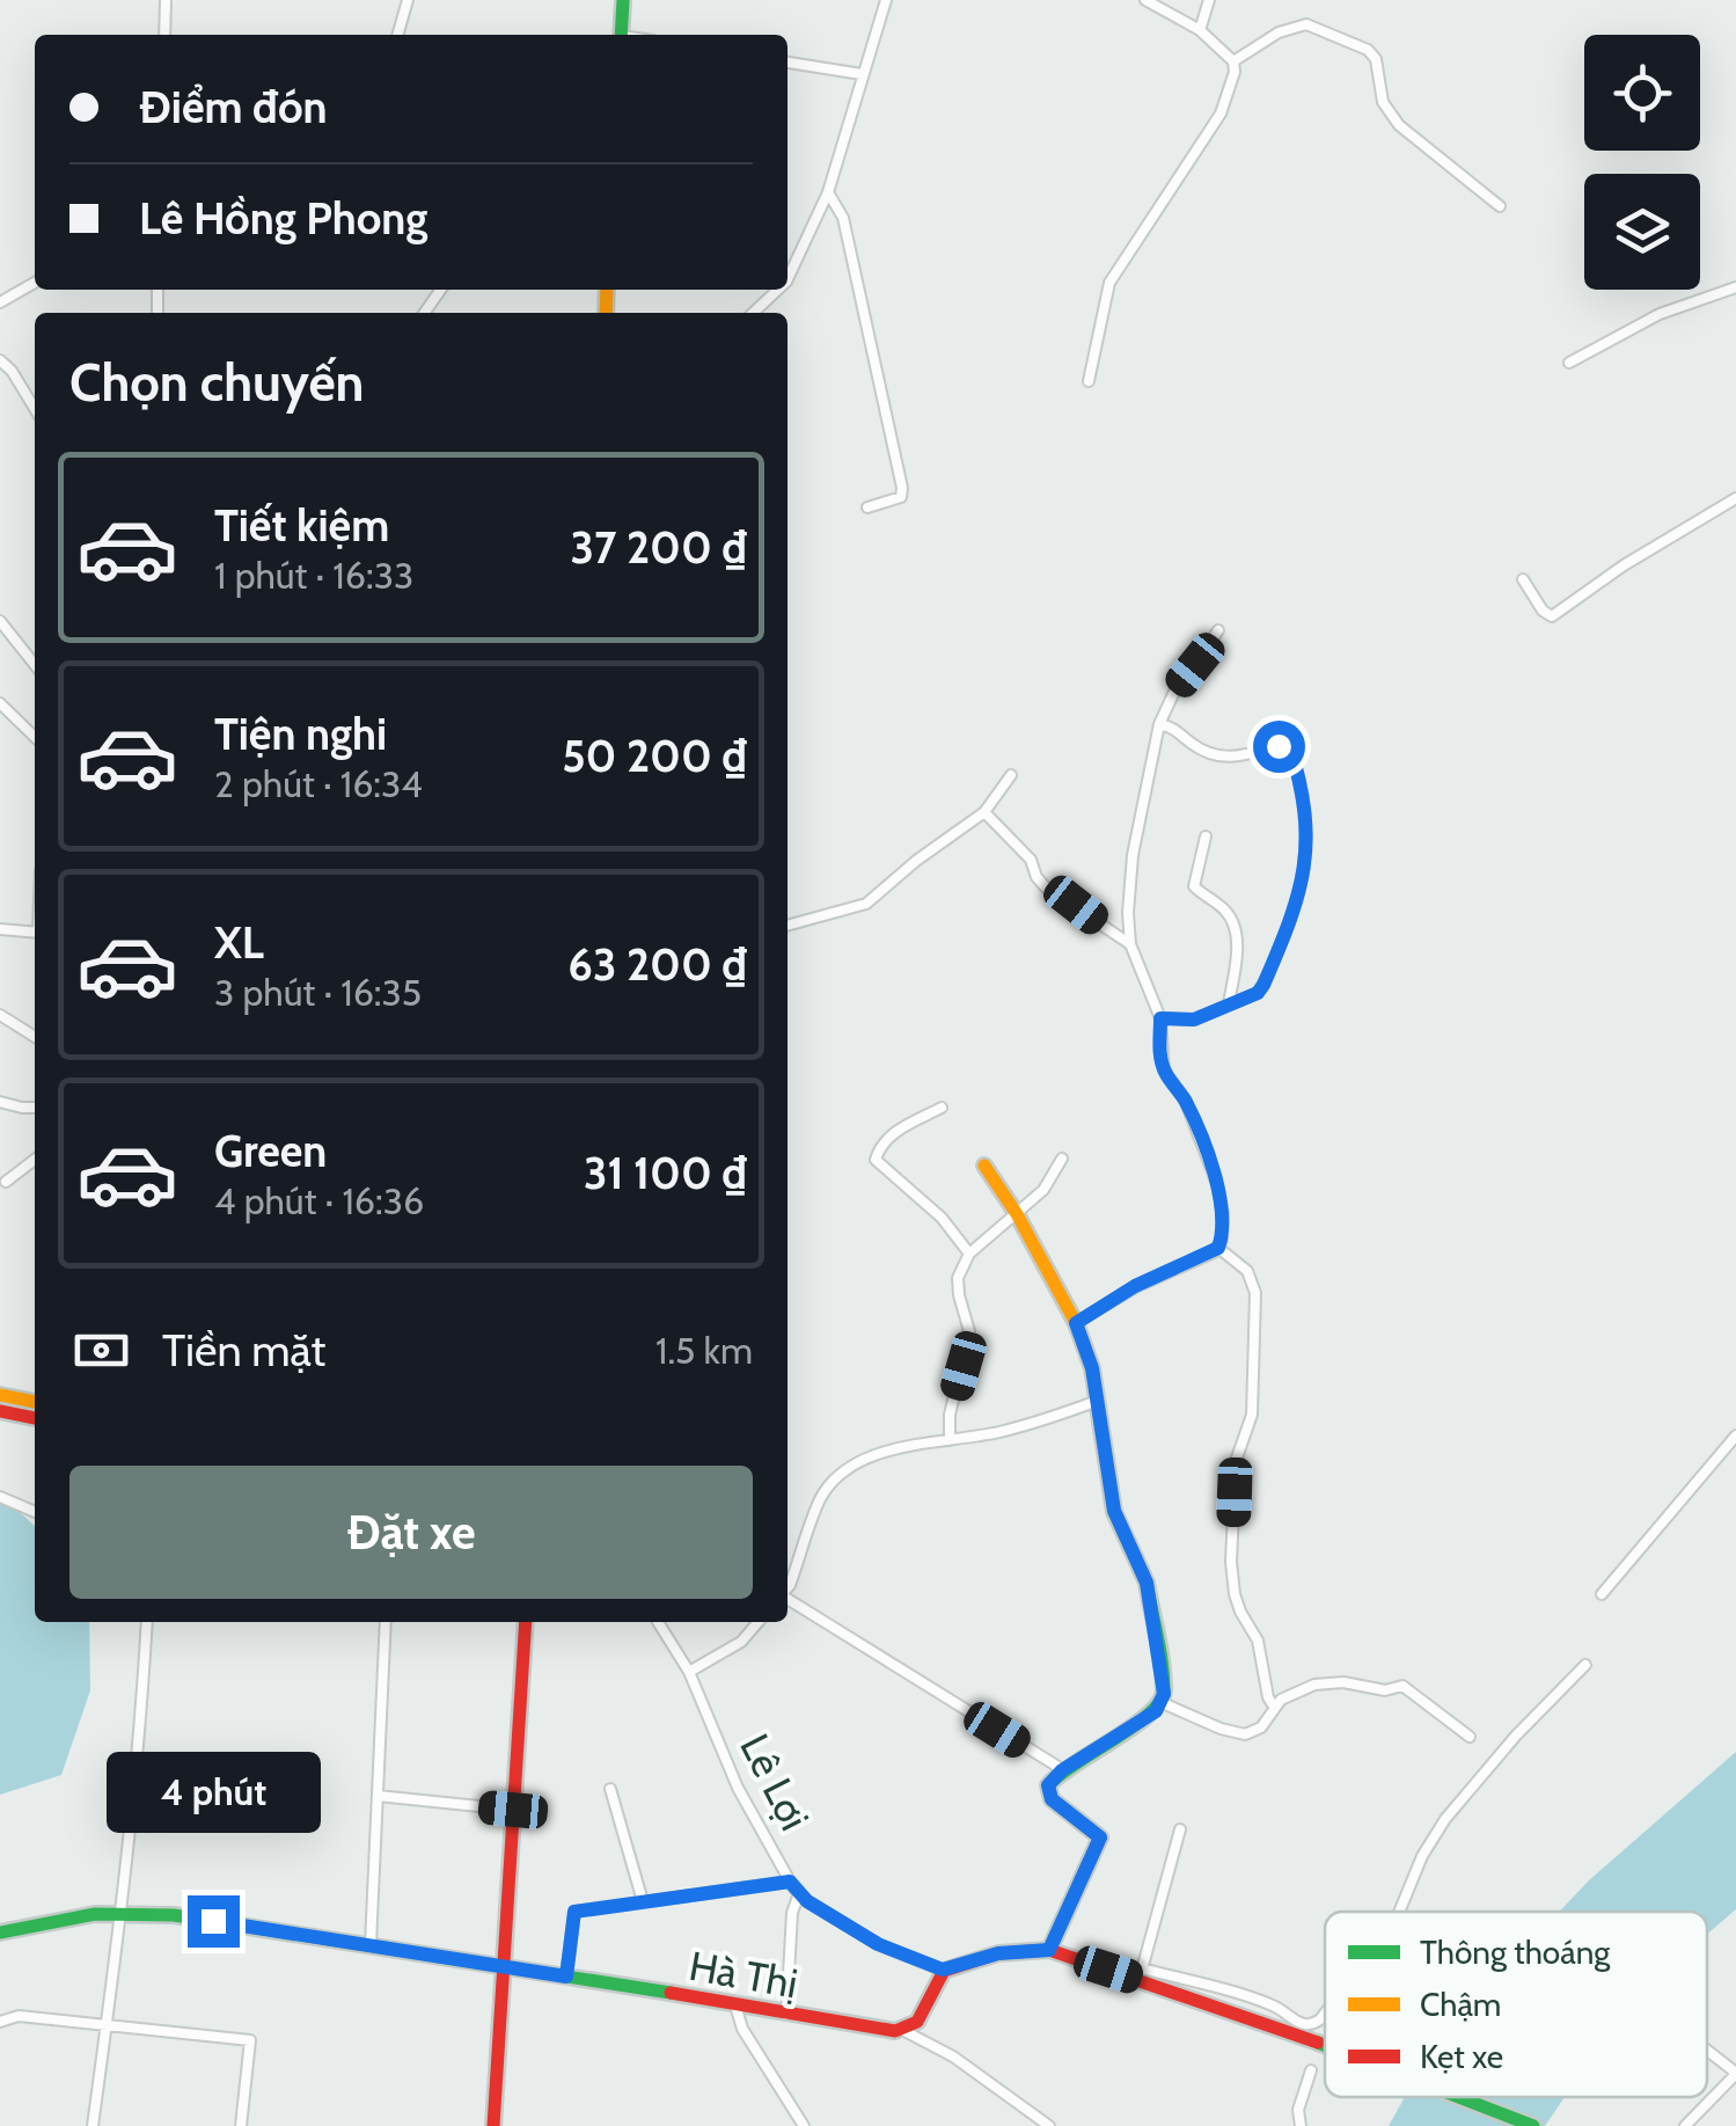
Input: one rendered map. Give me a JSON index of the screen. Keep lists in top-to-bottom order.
{
  "streets": {
    "main road": ["Hà Thị"],
    "street": ["Lê Lợi"]
  },
  "legend": ["Thông thoáng", "Chậm", "Kẹt xe"],
  "page": {
    "banner": ["Điểm đón", "Lê Hồng Phong"],
    "heading": "Chọn chuyến",
    "list": [
      {
        "name": "Tiết kiệm",
        "note": "1 phút · 16:33",
        "value": "37 200 ₫"
      },
      {
        "name": "Tiện nghi",
        "note": "2 phút · 16:34",
        "value": "50 200 ₫"
      },
      {
        "name": "XL",
        "note": "3 phút · 16:35",
        "value": "63 200 ₫"
      },
      {
        "name": "Green",
        "note": "4 phút · 16:36",
        "value": "31 100 ₫"
      }
    ],
    "pay": ["Tiền mặt", "1.5 km"],
    "buttons": "Đặt xe",
    "bubble": "4 phút"
  }
}
